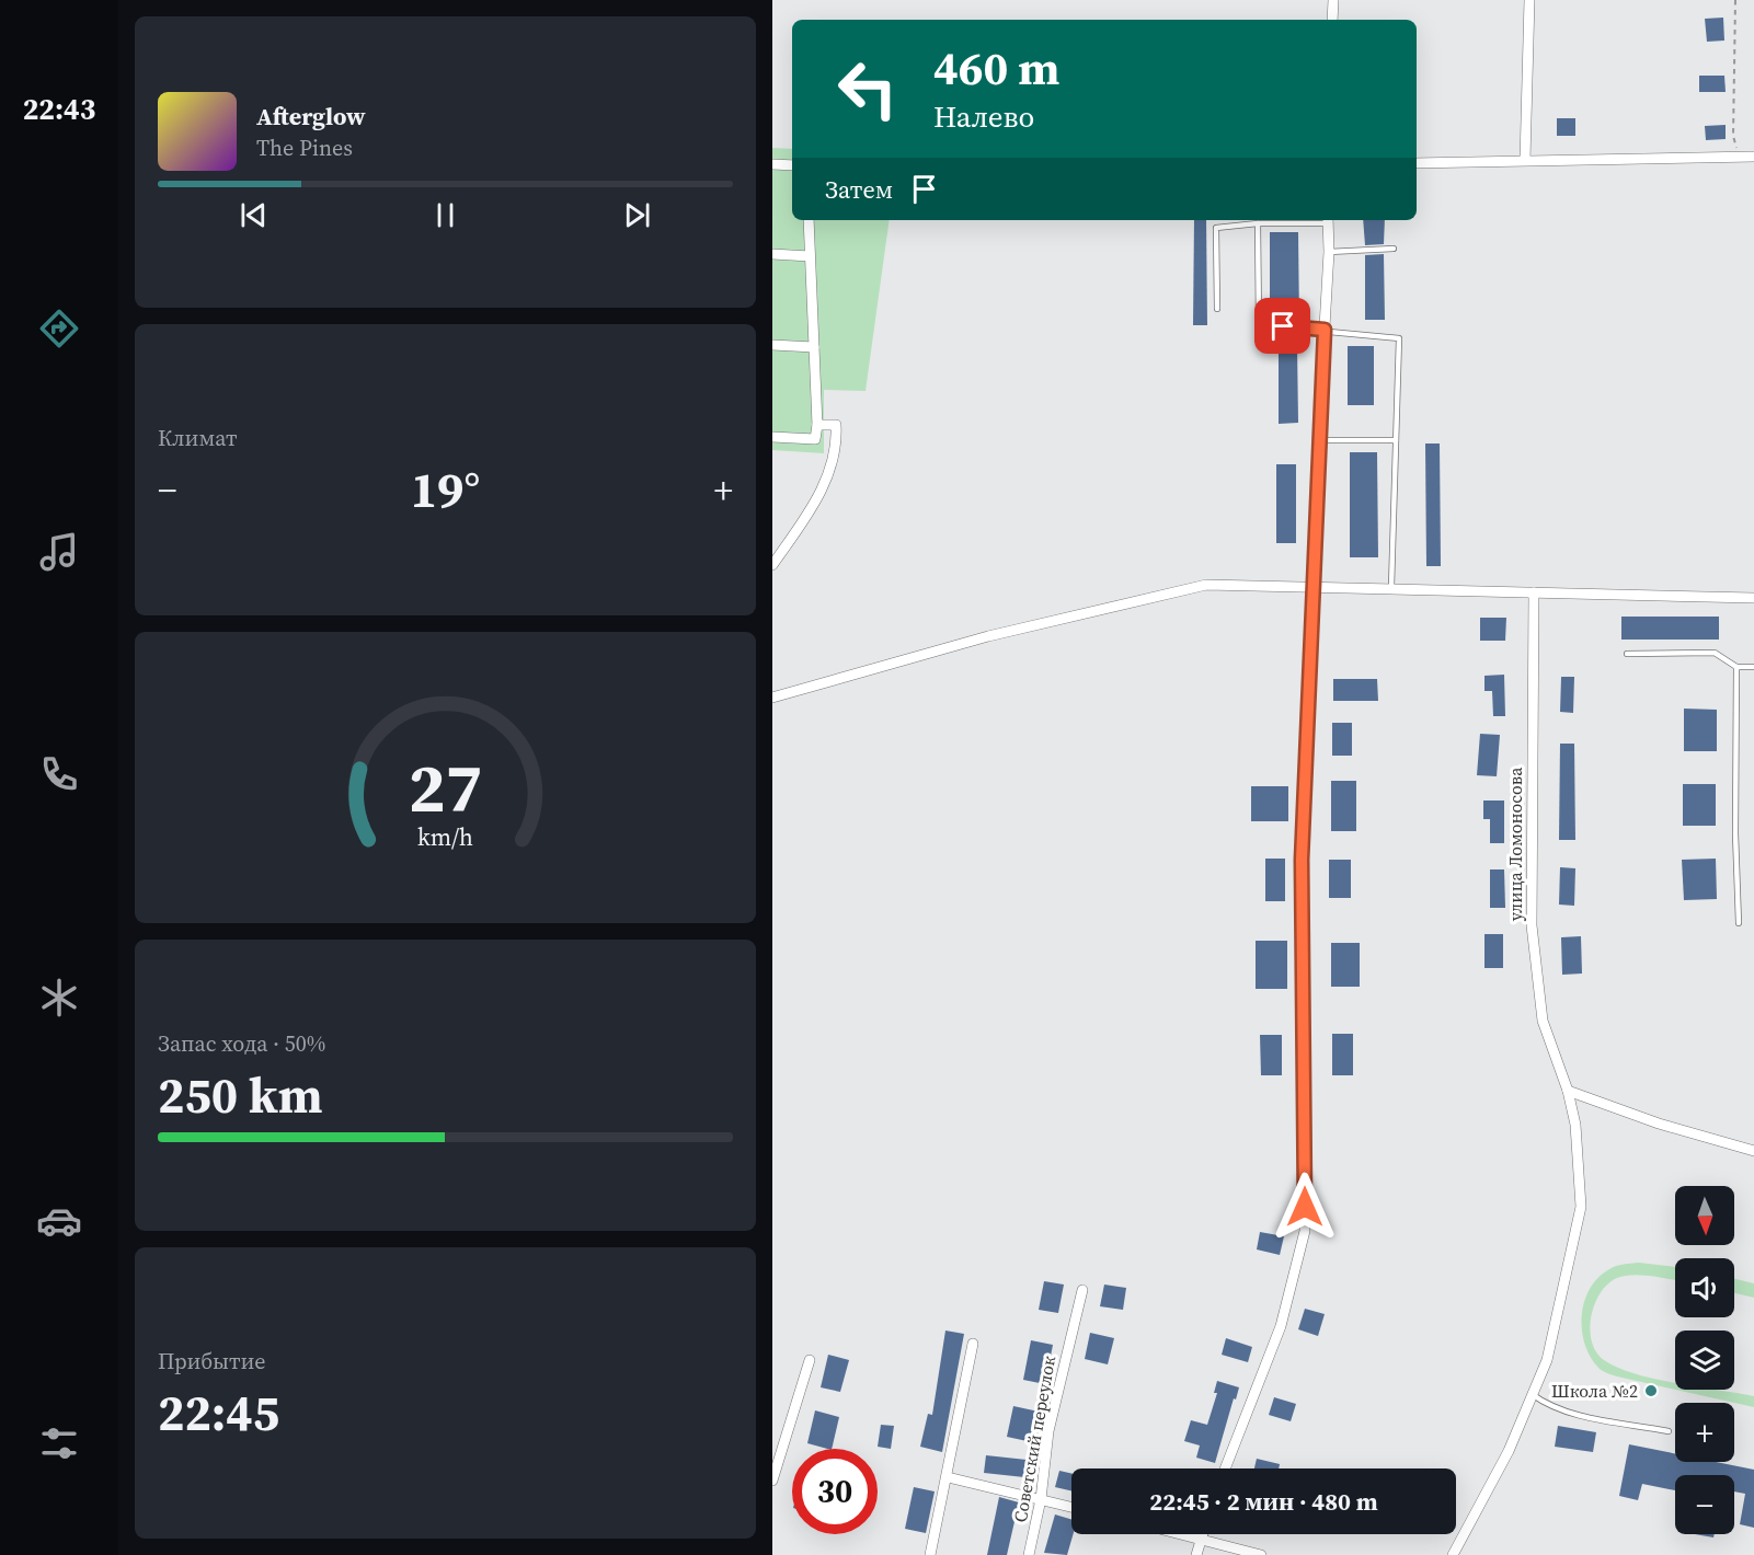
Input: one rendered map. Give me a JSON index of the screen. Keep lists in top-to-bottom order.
{
  "streets": {
    "street": ["улица Ломоносова", "Советский переулок"]
  },
  "places": ["Школа №2"],
  "north": "bottom",
  "page": {
    "tabs": "22:43",
    "turn": ["460 m", "Налево"],
    "song": ["Afterglow", "The Pines"],
    "then": "Затем",
    "tile": [
      "Климат",
      ["Запас хода · 50%", "250 km"],
      ["Прибытие", "22:45"]
    ],
    "heat": ["−", "19°", "+"],
    "map_buttons": ["+", "−"],
    "limit": "30",
    "trip": "22:45 · 2 мин · 480 m",
    "gauge": ["27", "km/h"]
  }
}
